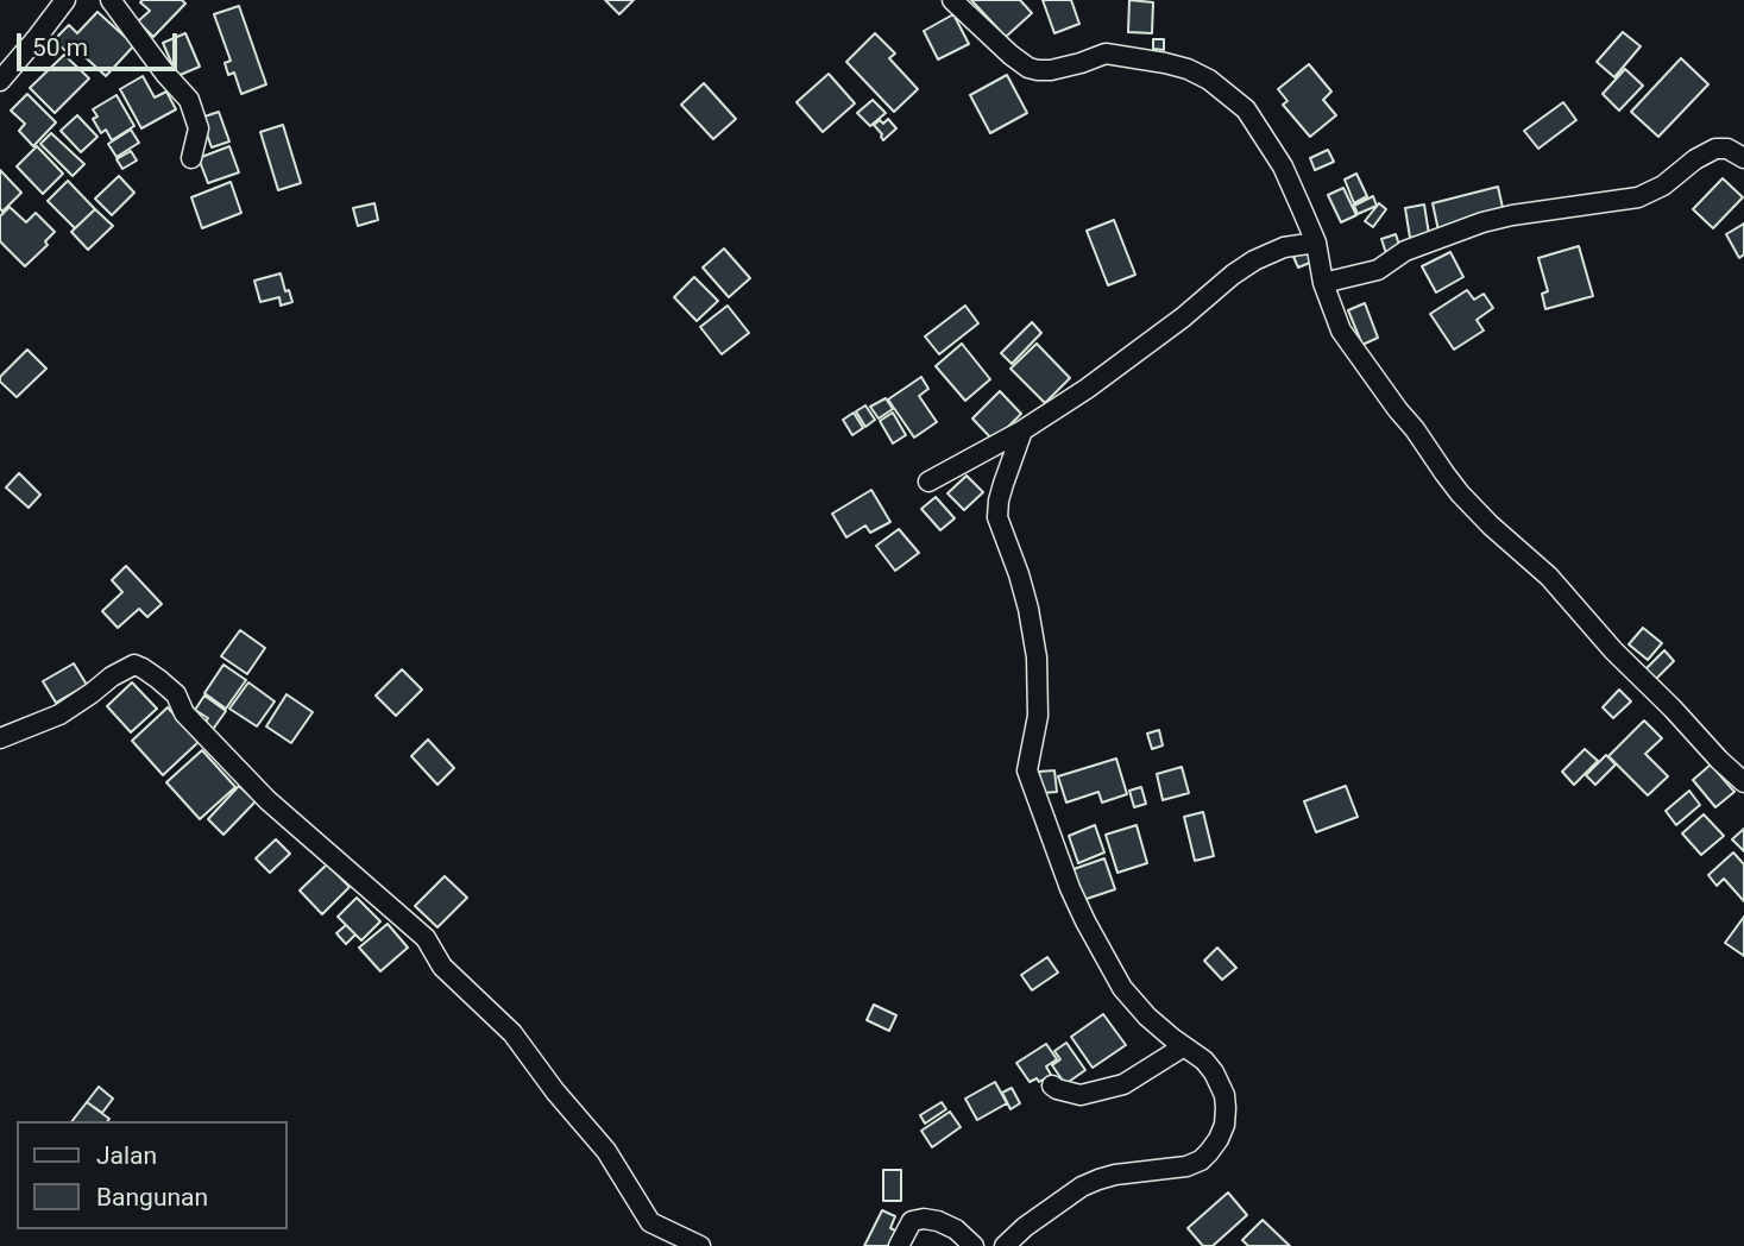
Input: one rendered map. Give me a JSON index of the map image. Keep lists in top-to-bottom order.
{
  "legend": ["Jalan", "Bangunan"],
  "scale_bar": "50 m"
}
